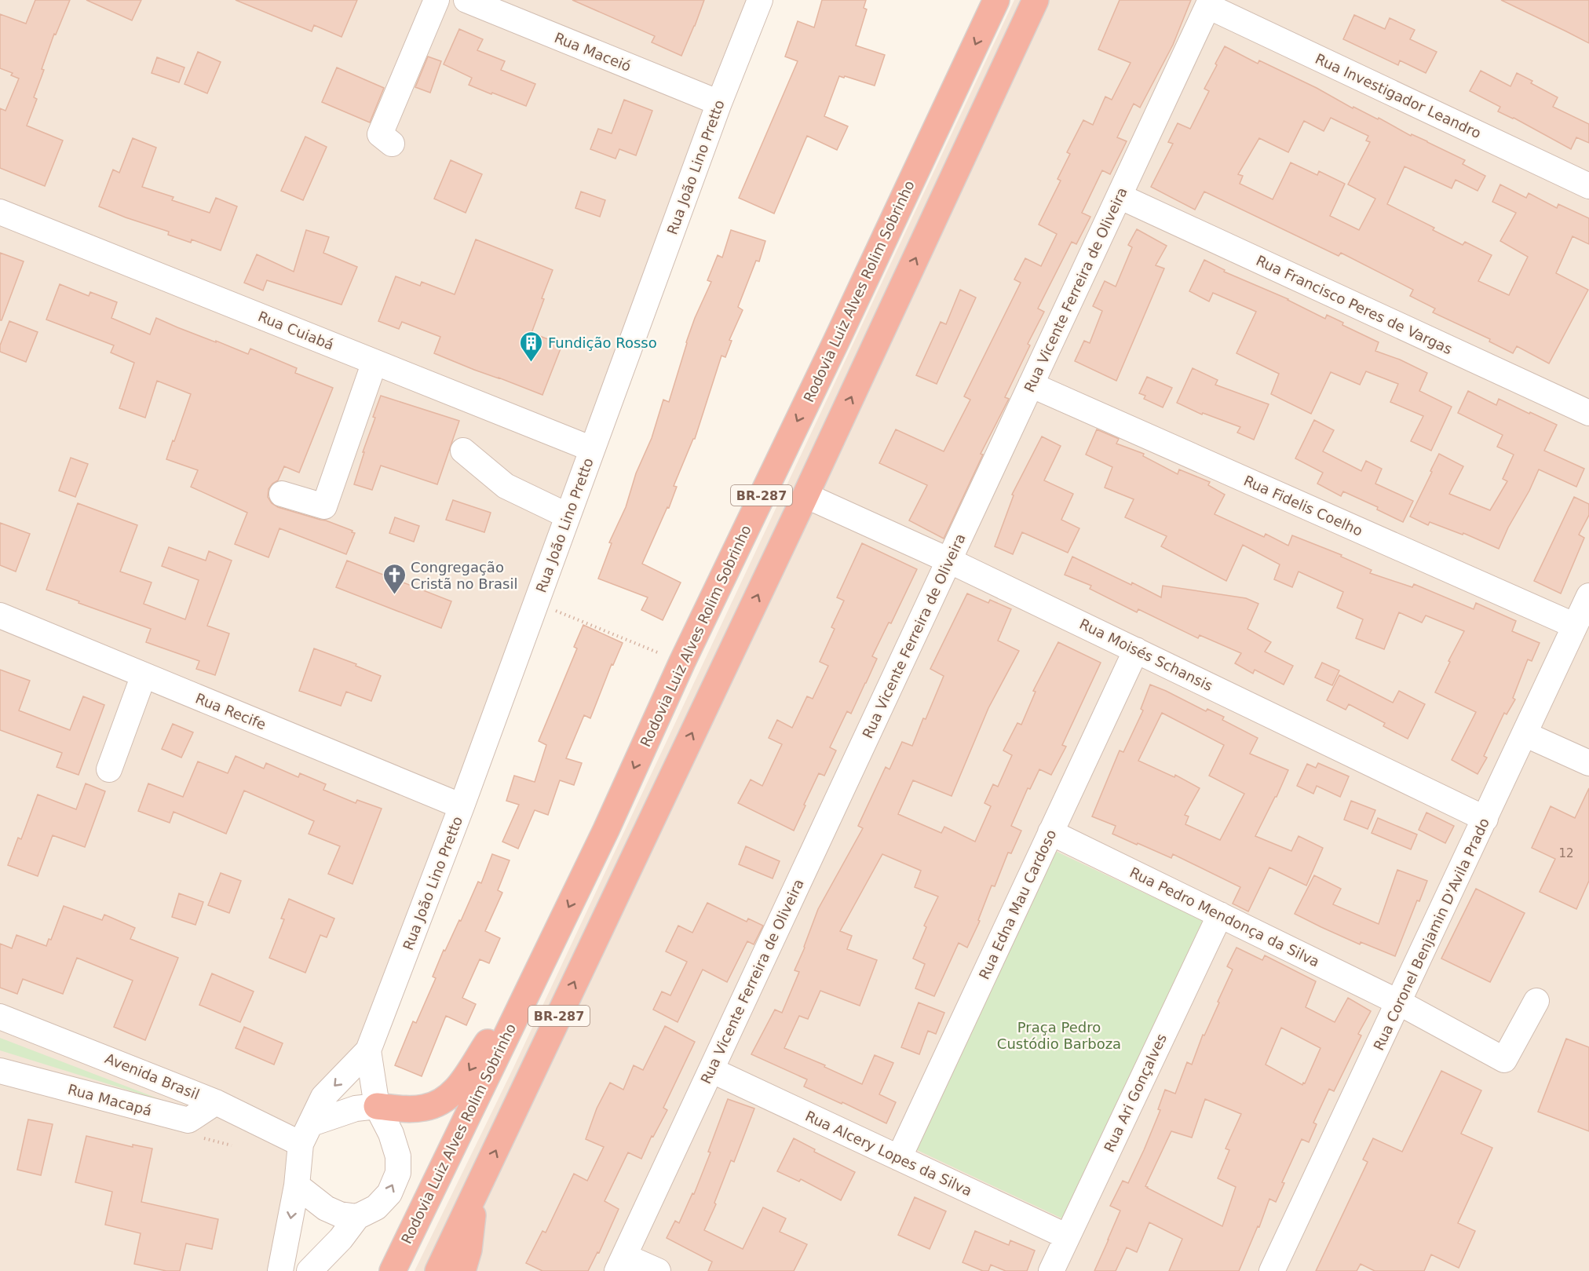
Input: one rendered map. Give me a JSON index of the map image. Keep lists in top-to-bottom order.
{
  "streets": {
    "highway": ["Rodovia Luiz Alves Rolim Sobrinho", "BR-287"],
    "street": [
      "Rua Maceió",
      "Rua Investigador Leandro",
      "Rua João Lino Pretto",
      "Rua Vicente Ferreira de Oliveira",
      "Rua Francisco Peres de Vargas",
      "Rua Cuiabá",
      "Rua Fidelis Coelho",
      "Rua Moisés Schansis",
      "Rua Recife",
      "Rua Edna Mau Cardoso",
      "Rua Pedro Mendonça da Silva",
      "Rua Coronel Benjamin D'Avila Prado",
      "Avenida Brasil",
      "Rua Ari Gonçalves",
      "Rua Macapá",
      "Rua Alcery Lopes da Silva"
    ]
  },
  "crossings": [
    ["Rua Maceió", "Rua João Lino Pretto"],
    ["Rua Investigador Leandro", "Rua Vicente Ferreira de Oliveira"],
    ["Rua João Lino Pretto", "Rua Cuiabá"],
    ["Rua João Lino Pretto", "Rua Recife"],
    ["Rua João Lino Pretto", "Avenida Brasil"],
    ["Rua Vicente Ferreira de Oliveira", "Rua Francisco Peres de Vargas"],
    ["Rua Vicente Ferreira de Oliveira", "Rua Fidelis Coelho"],
    ["Rua Vicente Ferreira de Oliveira", "Rua Moisés Schansis"],
    ["Rua Vicente Ferreira de Oliveira", "Rua Alcery Lopes da Silva"],
    ["BR-287", "Rua Moisés Schansis"],
    ["Rua Fidelis Coelho", "Rua Coronel Benjamin D'Avila Prado"],
    ["Rua Moisés Schansis", "Rua Edna Mau Cardoso"],
    ["Rua Moisés Schansis", "Rua Coronel Benjamin D'Avila Prado"],
    ["Rua Edna Mau Cardoso", "Rua Pedro Mendonça da Silva"],
    ["Rua Edna Mau Cardoso", "Rua Alcery Lopes da Silva"],
    ["Rua Pedro Mendonça da Silva", "Rua Coronel Benjamin D'Avila Prado"],
    ["Rua Pedro Mendonça da Silva", "Rua Ari Gonçalves"],
    ["Avenida Brasil", "Rua Macapá"],
    ["Rua Ari Gonçalves", "Rua Alcery Lopes da Silva"]
  ],
  "parks": ["Praça Pedro Custódio Barboza"],
  "places": {
    "building": ["Fundição Rosso"],
    "church": ["Congregação Cristã no Brasil"]
  },
  "house_numbers": ["12"]
}
